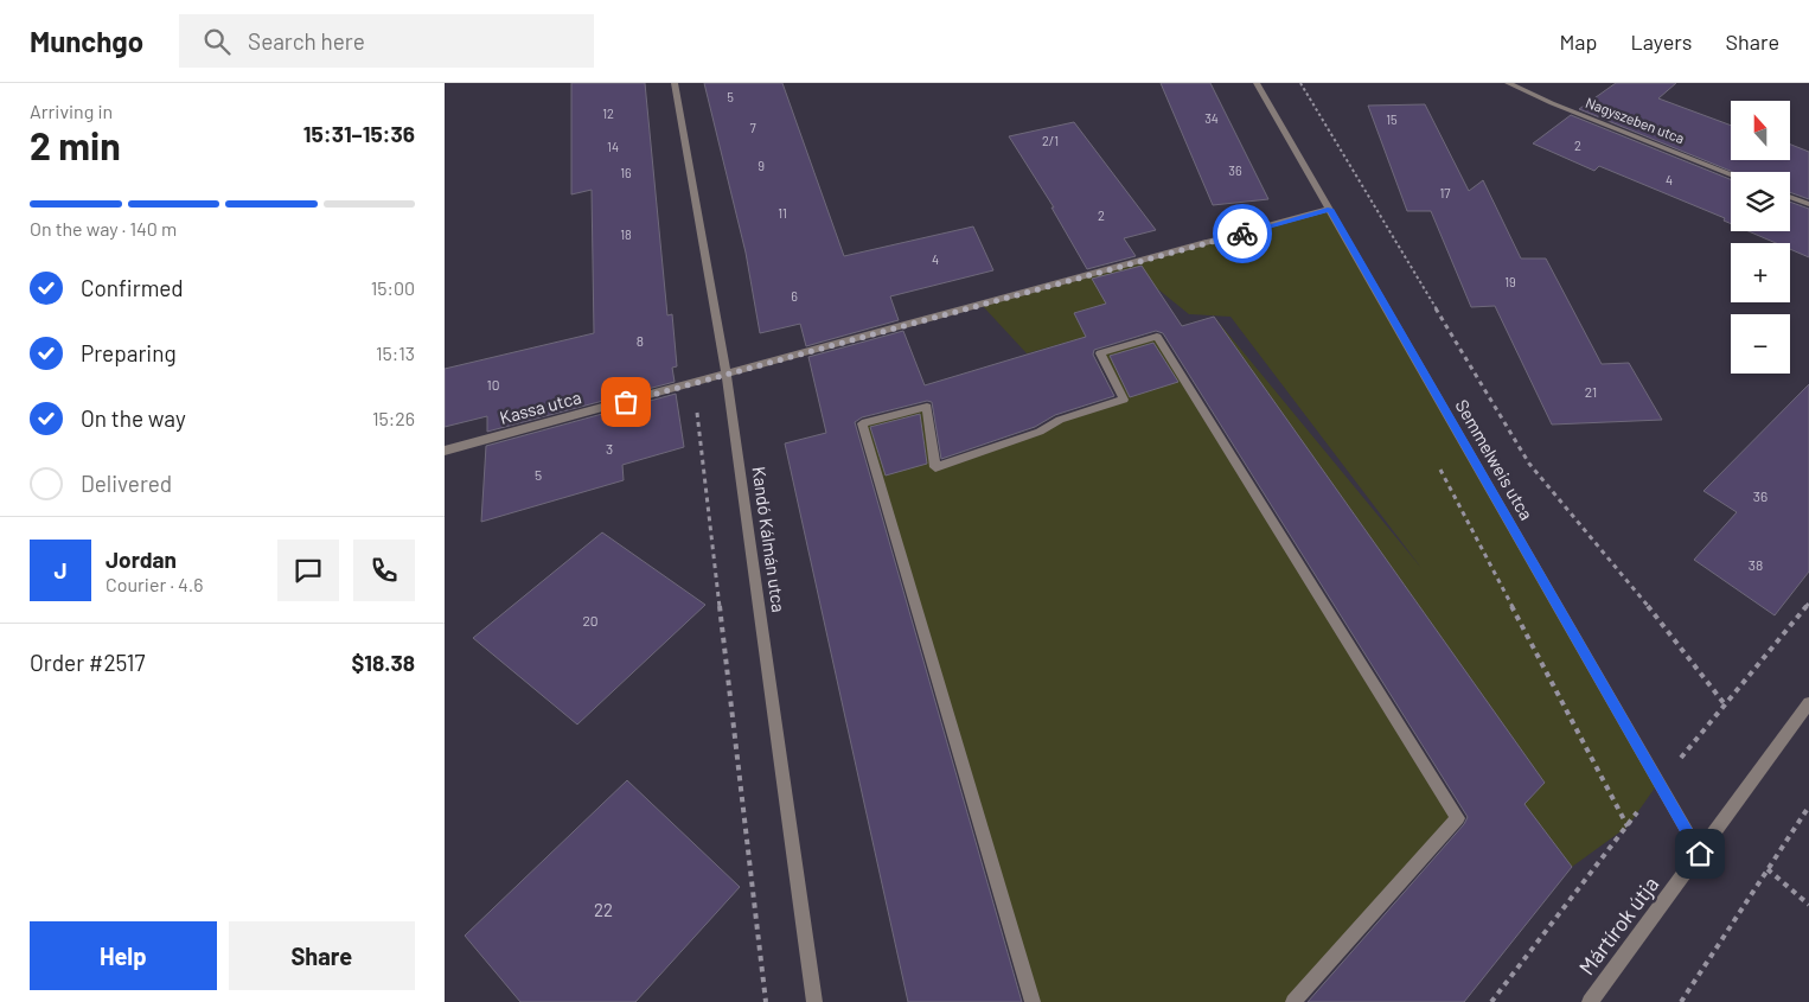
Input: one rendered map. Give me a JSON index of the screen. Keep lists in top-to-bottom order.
{
  "streets": {
    "street": [
      "Nagyszeben utca",
      "Kassa utca",
      "Semmelweis utca",
      "Kandó Kálmán utca",
      "Mártírok útja"
    ]
  },
  "crossings": [
    ["Kassa utca", "Semmelweis utca"],
    ["Kassa utca", "Kandó Kálmán utca"],
    ["Semmelweis utca", "Mártírok útja"]
  ],
  "house_numbers": [
    "5",
    "12",
    "34",
    "15",
    "7",
    "2/1",
    "2",
    "14",
    "9",
    "36",
    "16",
    "4",
    "17",
    "11",
    "2",
    "18",
    "4",
    "19",
    "6",
    "8",
    "10",
    "21",
    "3",
    "5",
    "36",
    "38",
    "20",
    "22"
  ],
  "north": "top",
  "page": {
    "header": "Munchgo",
    "search": "Search here",
    "nav": ["Map", "Layers", "Share"],
    "heading": ["2 min", "Arriving in", "15:31–15:36"],
    "panel": [
      "Jordan",
      "Courier · 4.6",
      "Order #2517",
      "$18.38"
    ],
    "map_buttons": ["+", "−"],
    "bar": "On the way · 140 m",
    "list": [
      ["Confirmed", "15:00"],
      ["Preparing", "15:13"],
      ["On the way", "15:26"],
      "Delivered"
    ],
    "round": "J",
    "buttons": ["Help", "Share"]
  }
}
